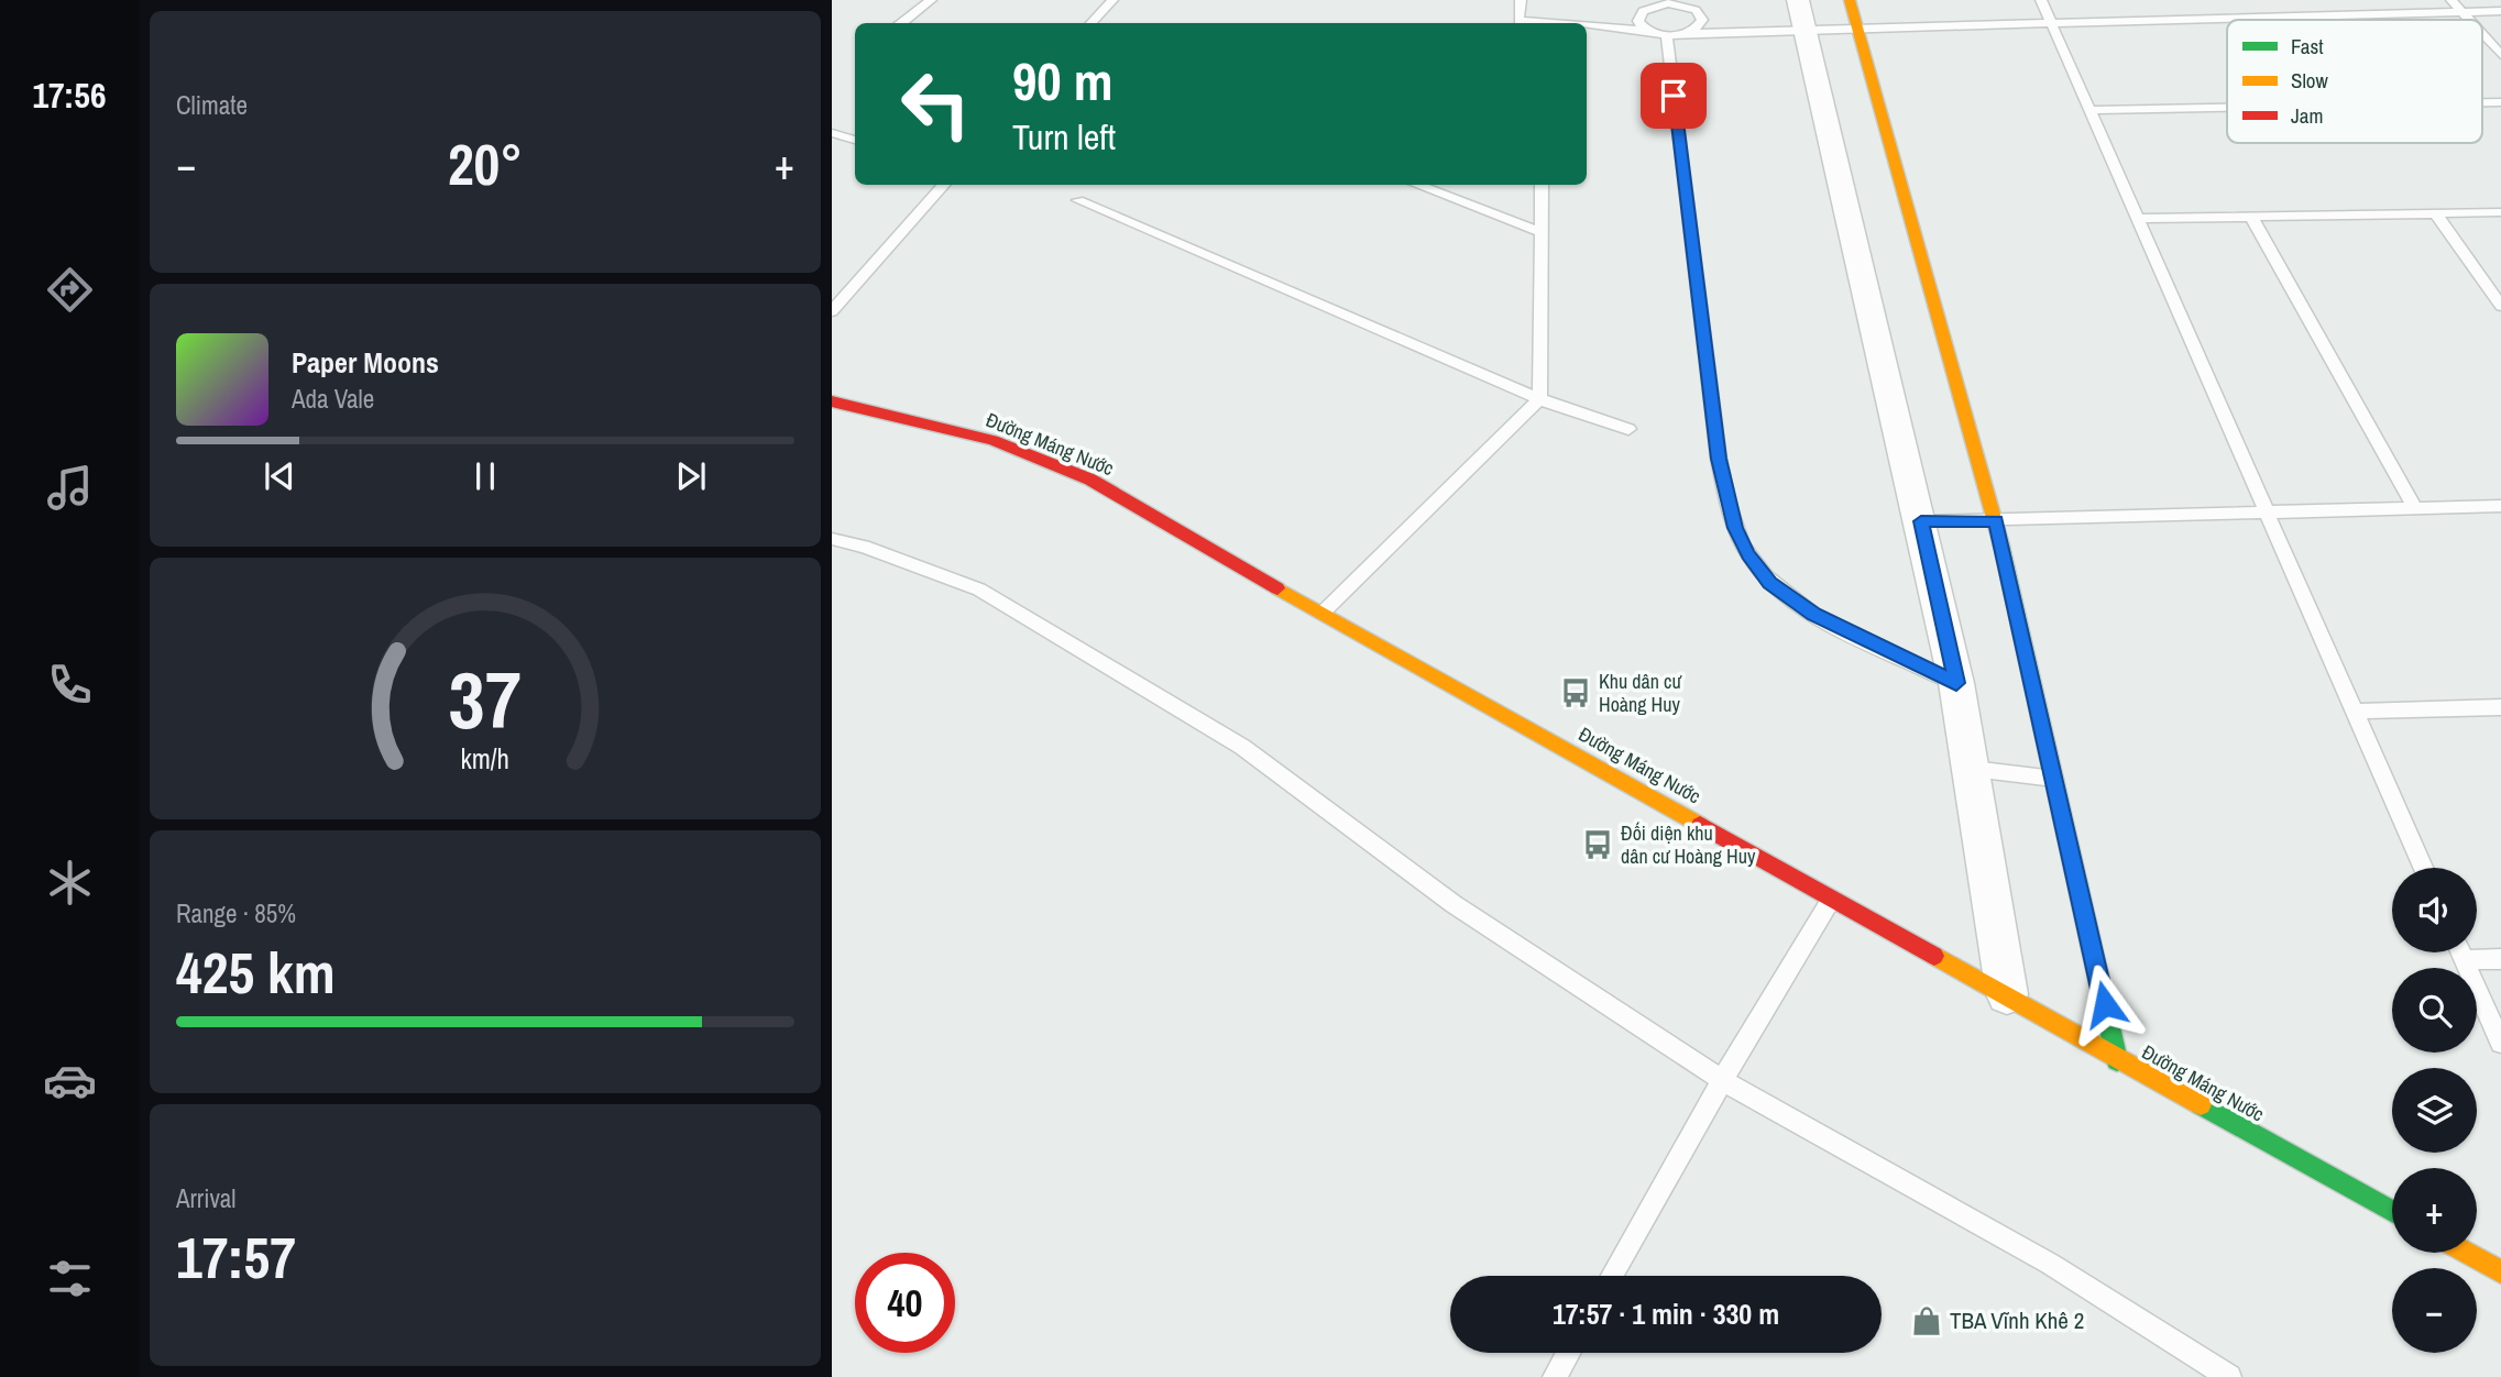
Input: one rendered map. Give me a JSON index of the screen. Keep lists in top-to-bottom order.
{
  "streets": {
    "main road": ["Đường Máng Nước"]
  },
  "places": {
    "bus stop": ["Khu dân cư Hoàng Huy", "Đối diện khu dân cư Hoàng Huy"],
    "shop": ["TBA Vĩnh Khê 2"]
  },
  "legend": ["Fast", "Slow", "Jam"],
  "page": {
    "tabs": "17:56",
    "tile": [
      "Climate",
      ["Range · 85%", "425 km"],
      ["Arrival", "17:57"]
    ],
    "turn": ["90 m", "Turn left"],
    "heat": ["−", "20°", "+"],
    "song": ["Paper Moons", "Ada Vale"],
    "map_buttons": ["+", "−"],
    "limit": "40",
    "trip": "17:57 · 1 min · 330 m",
    "gauge": ["37", "km/h"]
  }
}
